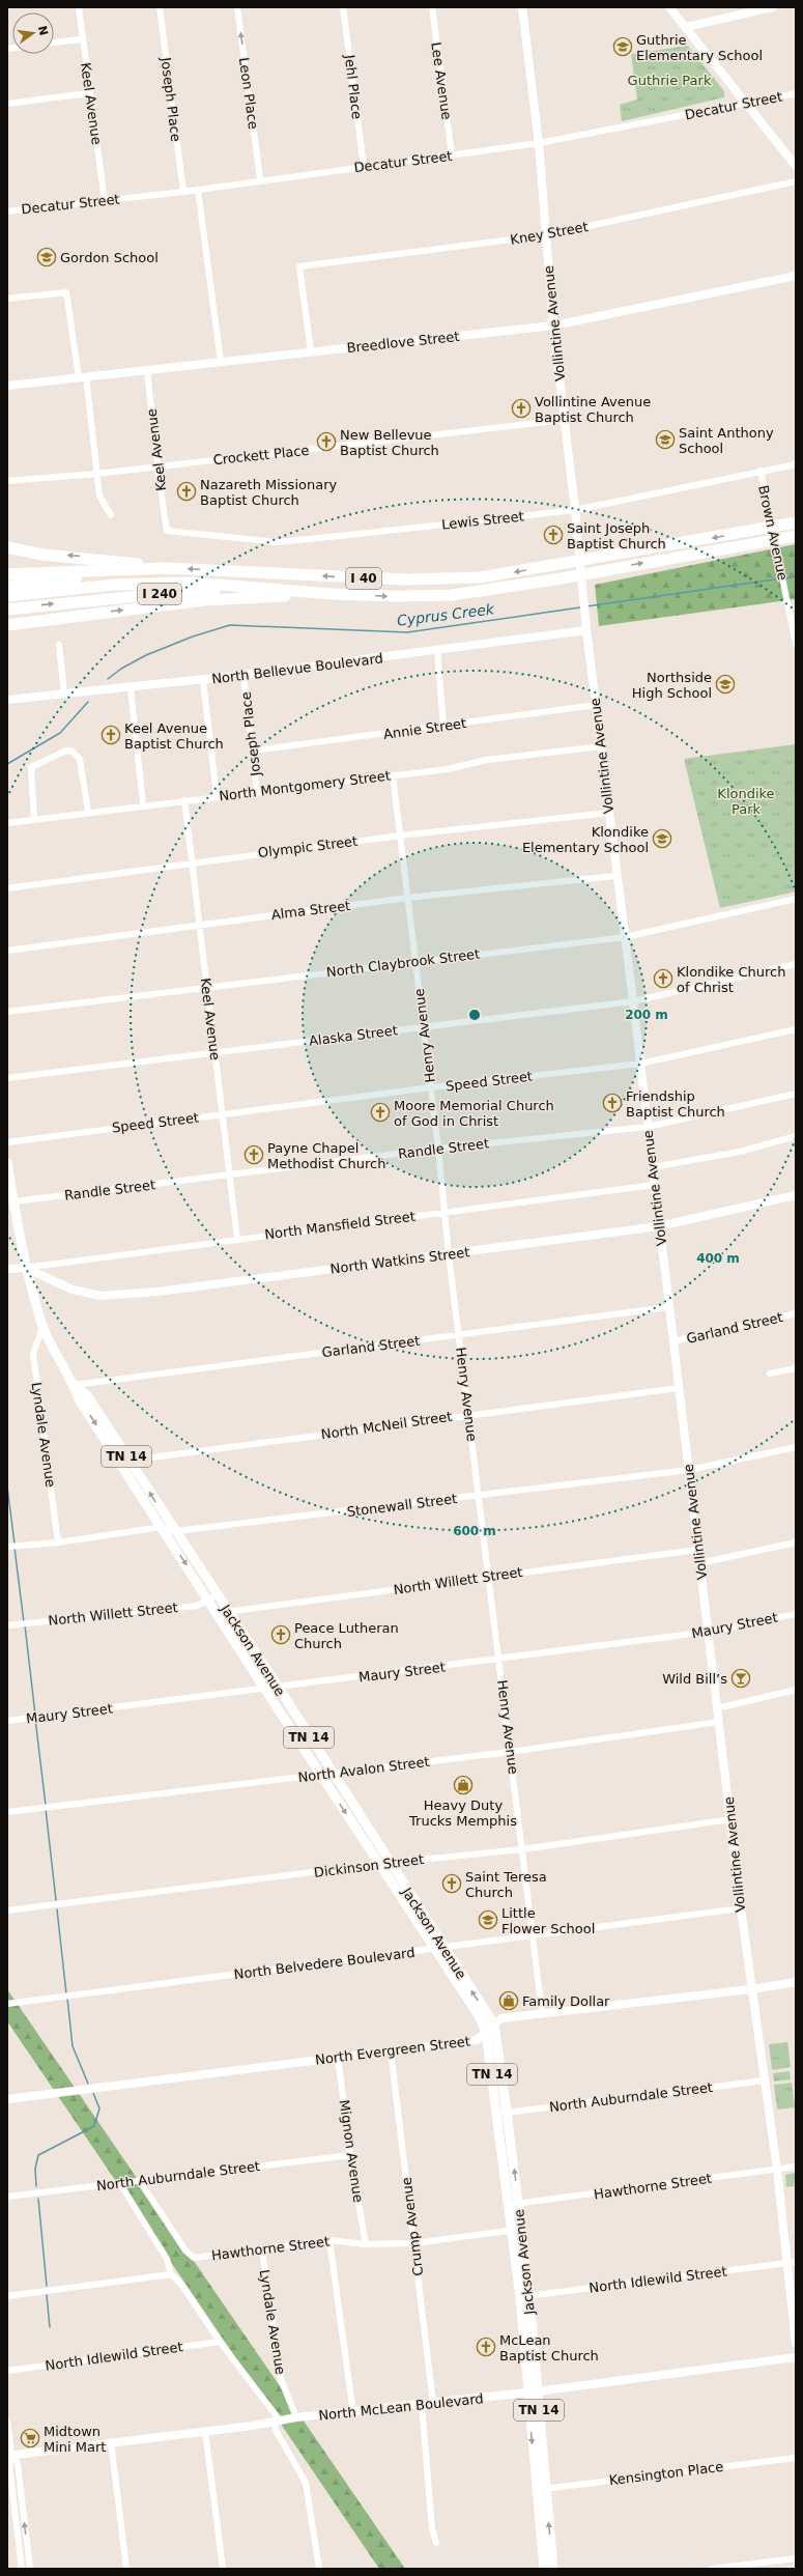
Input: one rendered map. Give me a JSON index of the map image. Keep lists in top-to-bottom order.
{
  "streets": {
    "highway": ["I 40", "I 240"],
    "main road": ["TN 14", "Jackson Avenue"],
    "street": [
      "Lee Avenue",
      "Jehl Place",
      "Leon Place",
      "Joseph Place",
      "Keel Avenue",
      "Decatur Street",
      "Kney Street",
      "Vollintine Avenue",
      "Breedlove Street",
      "Crockett Place",
      "Lewis Street",
      "Brown Avenue",
      "North Bellevue Boulevard",
      "Annie Street",
      "North Montgomery Street",
      "Olympic Street",
      "Alma Street",
      "North Claybrook Street",
      "Alaska Street",
      "Henry Avenue",
      "Speed Street",
      "Randle Street",
      "North Mansfield Street",
      "North Watkins Street",
      "Garland Street",
      "North McNeil Street",
      "Lyndale Avenue",
      "Stonewall Street",
      "North Willett Street",
      "Maury Street",
      "North Avalon Street",
      "Dickinson Street",
      "North Belvedere Boulevard",
      "North Evergreen Street",
      "North Auburndale Street",
      "Mignon Avenue",
      "Hawthorne Street",
      "Crump Avenue",
      "North Idlewild Street",
      "North McLean Boulevard",
      "Kensington Place"
    ]
  },
  "crossings": [
    ["Lee Avenue", "Decatur Street"],
    ["Jehl Place", "Decatur Street"],
    ["Leon Place", "Decatur Street"],
    ["Joseph Place", "Decatur Street"],
    ["Joseph Place", "North Bellevue Boulevard"],
    ["Joseph Place", "Annie Street"],
    ["Joseph Place", "North Montgomery Street"],
    ["Keel Avenue", "Decatur Street"],
    ["Keel Avenue", "Breedlove Street"],
    ["Keel Avenue", "Crockett Place"],
    ["Keel Avenue", "Lewis Street"],
    ["Keel Avenue", "North Montgomery Street"],
    ["Keel Avenue", "Olympic Street"],
    ["Keel Avenue", "Alma Street"],
    ["Keel Avenue", "North Claybrook Street"],
    ["Keel Avenue", "Alaska Street"],
    ["Keel Avenue", "Speed Street"],
    ["Keel Avenue", "Randle Street"],
    ["Keel Avenue", "North Mansfield Street"],
    ["Decatur Street", "Vollintine Avenue"],
    ["Kney Street", "Vollintine Avenue"],
    ["Kney Street", "Breedlove Street"],
    ["Vollintine Avenue", "Breedlove Street"],
    ["Vollintine Avenue", "Crockett Place"],
    ["Vollintine Avenue", "Lewis Street"],
    ["Vollintine Avenue", "North Bellevue Boulevard"],
    ["Vollintine Avenue", "Annie Street"],
    ["Vollintine Avenue", "North Montgomery Street"],
    ["Vollintine Avenue", "Olympic Street"],
    ["Vollintine Avenue", "Alma Street"],
    ["Vollintine Avenue", "North Claybrook Street"],
    ["Vollintine Avenue", "Alaska Street"],
    ["Vollintine Avenue", "Speed Street"],
    ["Vollintine Avenue", "Randle Street"],
    ["Vollintine Avenue", "North Mansfield Street"],
    ["Vollintine Avenue", "North Watkins Street"],
    ["Vollintine Avenue", "Garland Street"],
    ["Vollintine Avenue", "North McNeil Street"],
    ["Vollintine Avenue", "Stonewall Street"],
    ["Vollintine Avenue", "North Willett Street"],
    ["Vollintine Avenue", "Maury Street"],
    ["Vollintine Avenue", "North Avalon Street"],
    ["Vollintine Avenue", "Dickinson Street"],
    ["Vollintine Avenue", "North Belvedere Boulevard"],
    ["Vollintine Avenue", "North Evergreen Street"],
    ["Vollintine Avenue", "North Auburndale Street"],
    ["Vollintine Avenue", "Hawthorne Street"],
    ["Vollintine Avenue", "North Idlewild Street"],
    ["Lewis Street", "Brown Avenue"],
    ["I 40", "I 240"],
    ["North Montgomery Street", "Henry Avenue"],
    ["Olympic Street", "Henry Avenue"],
    ["Alma Street", "Henry Avenue"],
    ["North Claybrook Street", "Henry Avenue"],
    ["Alaska Street", "Henry Avenue"],
    ["Henry Avenue", "Speed Street"],
    ["Henry Avenue", "Randle Street"],
    ["Henry Avenue", "North Mansfield Street"],
    ["Henry Avenue", "North Watkins Street"],
    ["Henry Avenue", "Garland Street"],
    ["Henry Avenue", "North McNeil Street"],
    ["Henry Avenue", "Stonewall Street"],
    ["Henry Avenue", "North Willett Street"],
    ["Henry Avenue", "Maury Street"],
    ["Henry Avenue", "North Avalon Street"],
    ["Henry Avenue", "Dickinson Street"],
    ["Henry Avenue", "North Belvedere Boulevard"],
    ["Henry Avenue", "North Evergreen Street"],
    ["Randle Street", "Jackson Avenue"],
    ["North Mansfield Street", "North Watkins Street"],
    ["North Mansfield Street", "Jackson Avenue"],
    ["North Watkins Street", "Jackson Avenue"],
    ["Garland Street", "Jackson Avenue"],
    ["North McNeil Street", "Jackson Avenue"],
    ["Lyndale Avenue", "Stonewall Street"],
    ["Lyndale Avenue", "Jackson Avenue"],
    ["Lyndale Avenue", "Hawthorne Street"],
    ["Lyndale Avenue", "North McLean Boulevard"],
    ["Stonewall Street", "Jackson Avenue"],
    ["North Willett Street", "Jackson Avenue"],
    ["Maury Street", "Jackson Avenue"],
    ["Jackson Avenue", "North Avalon Street"],
    ["Jackson Avenue", "Dickinson Street"],
    ["Jackson Avenue", "North Belvedere Boulevard"],
    ["Jackson Avenue", "North Evergreen Street"],
    ["Jackson Avenue", "North Auburndale Street"],
    ["Jackson Avenue", "Hawthorne Street"],
    ["Jackson Avenue", "North Idlewild Street"],
    ["Jackson Avenue", "North McLean Boulevard"],
    ["Jackson Avenue", "Kensington Place"],
    ["North Evergreen Street", "Mignon Avenue"],
    ["North Evergreen Street", "Crump Avenue"],
    ["North Auburndale Street", "Mignon Avenue"],
    ["North Auburndale Street", "Hawthorne Street"],
    ["Mignon Avenue", "Hawthorne Street"],
    ["Hawthorne Street", "Crump Avenue"],
    ["Crump Avenue", "North McLean Boulevard"]
  ],
  "one_way": ["Leon Place"],
  "water": ["Cyprus Creek"],
  "parks": ["Guthrie Park", "Klondike Park"],
  "places": {
    "school or university": [
      "Guthrie Elementary School",
      "Gordon School",
      "Saint Anthony School",
      "Northside High School",
      "Klondike Elementary School",
      "Little Flower School"
    ],
    "church": [
      "Vollintine Avenue Baptist Church",
      "New Bellevue Baptist Church",
      "Nazareth Missionary Baptist Church",
      "Saint Joseph Baptist Church",
      "Keel Avenue Baptist Church",
      "Klondike Church of Christ",
      "Friendship Baptist Church",
      "Moore Memorial Church of God in Christ",
      "Payne Chapel Methodist Church",
      "Peace Lutheran Church",
      "Saint Teresa Church",
      "McLean Baptist Church"
    ],
    "bar": ["Wild Bill’s"],
    "shop": ["Heavy Duty Trucks Memphis", "Family Dollar"],
    "supermarket": ["Midtown Mini Mart"]
  },
  "north": "right",
  "rings": ["200 m", "400 m", "600 m"]
}
